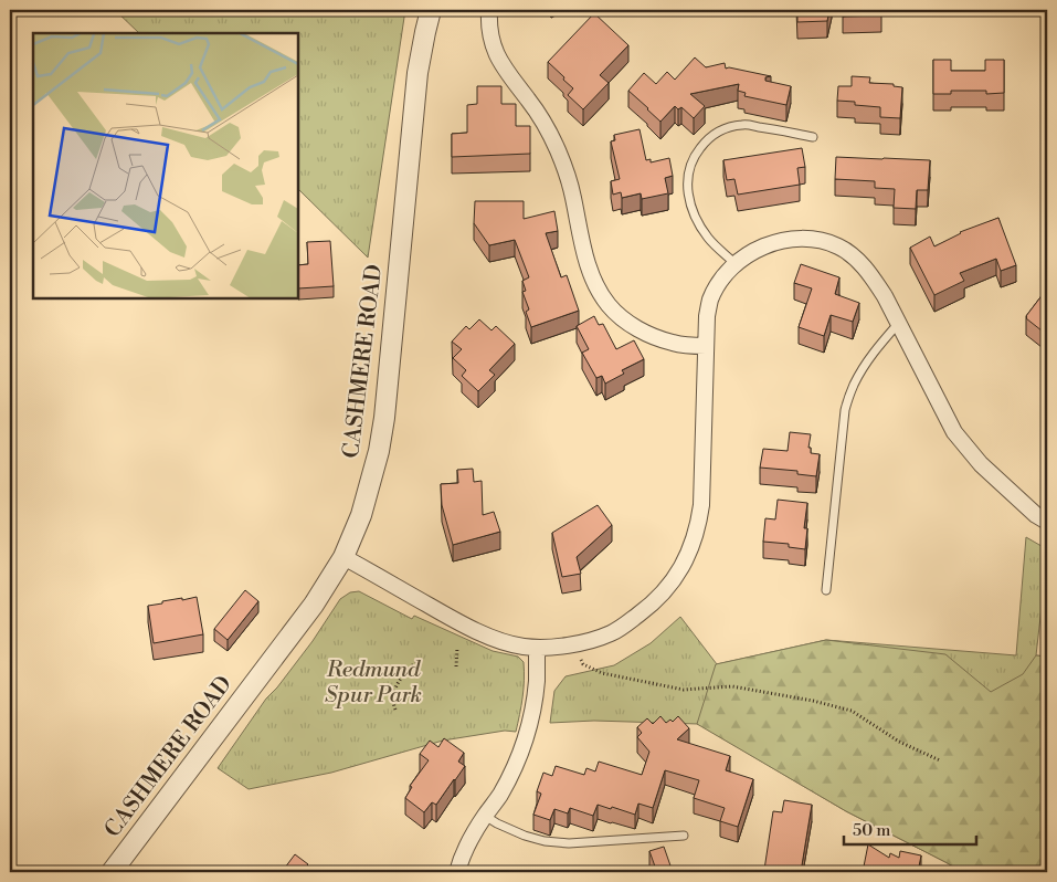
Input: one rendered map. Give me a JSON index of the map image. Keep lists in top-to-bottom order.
{
  "streets": {
    "street": ["CASHMERE ROAD"]
  },
  "parks": ["Redmund Spur Park"],
  "scale_bar": "50 m"
}
